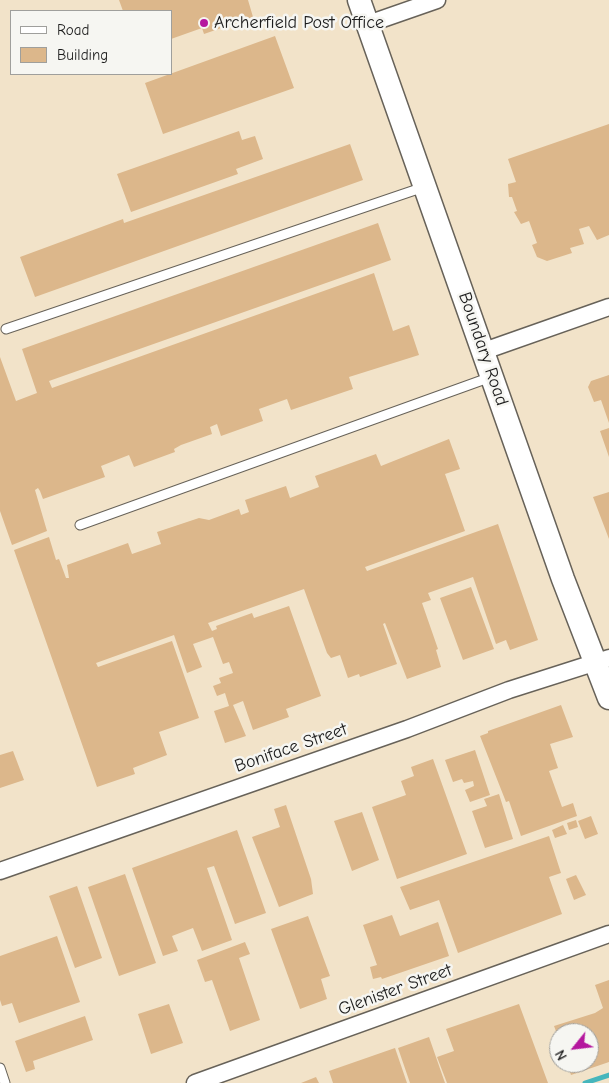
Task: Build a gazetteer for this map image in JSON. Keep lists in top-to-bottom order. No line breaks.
{"streets":{"main road":["Boundary Road"],"street":["Boniface Street","Glenister Street"]},"crossings":[["Boundary Road","Boniface Street"]],"places":["Archerfield Post Office"],"legend":["Road","Building"],"north":"bottom left"}
